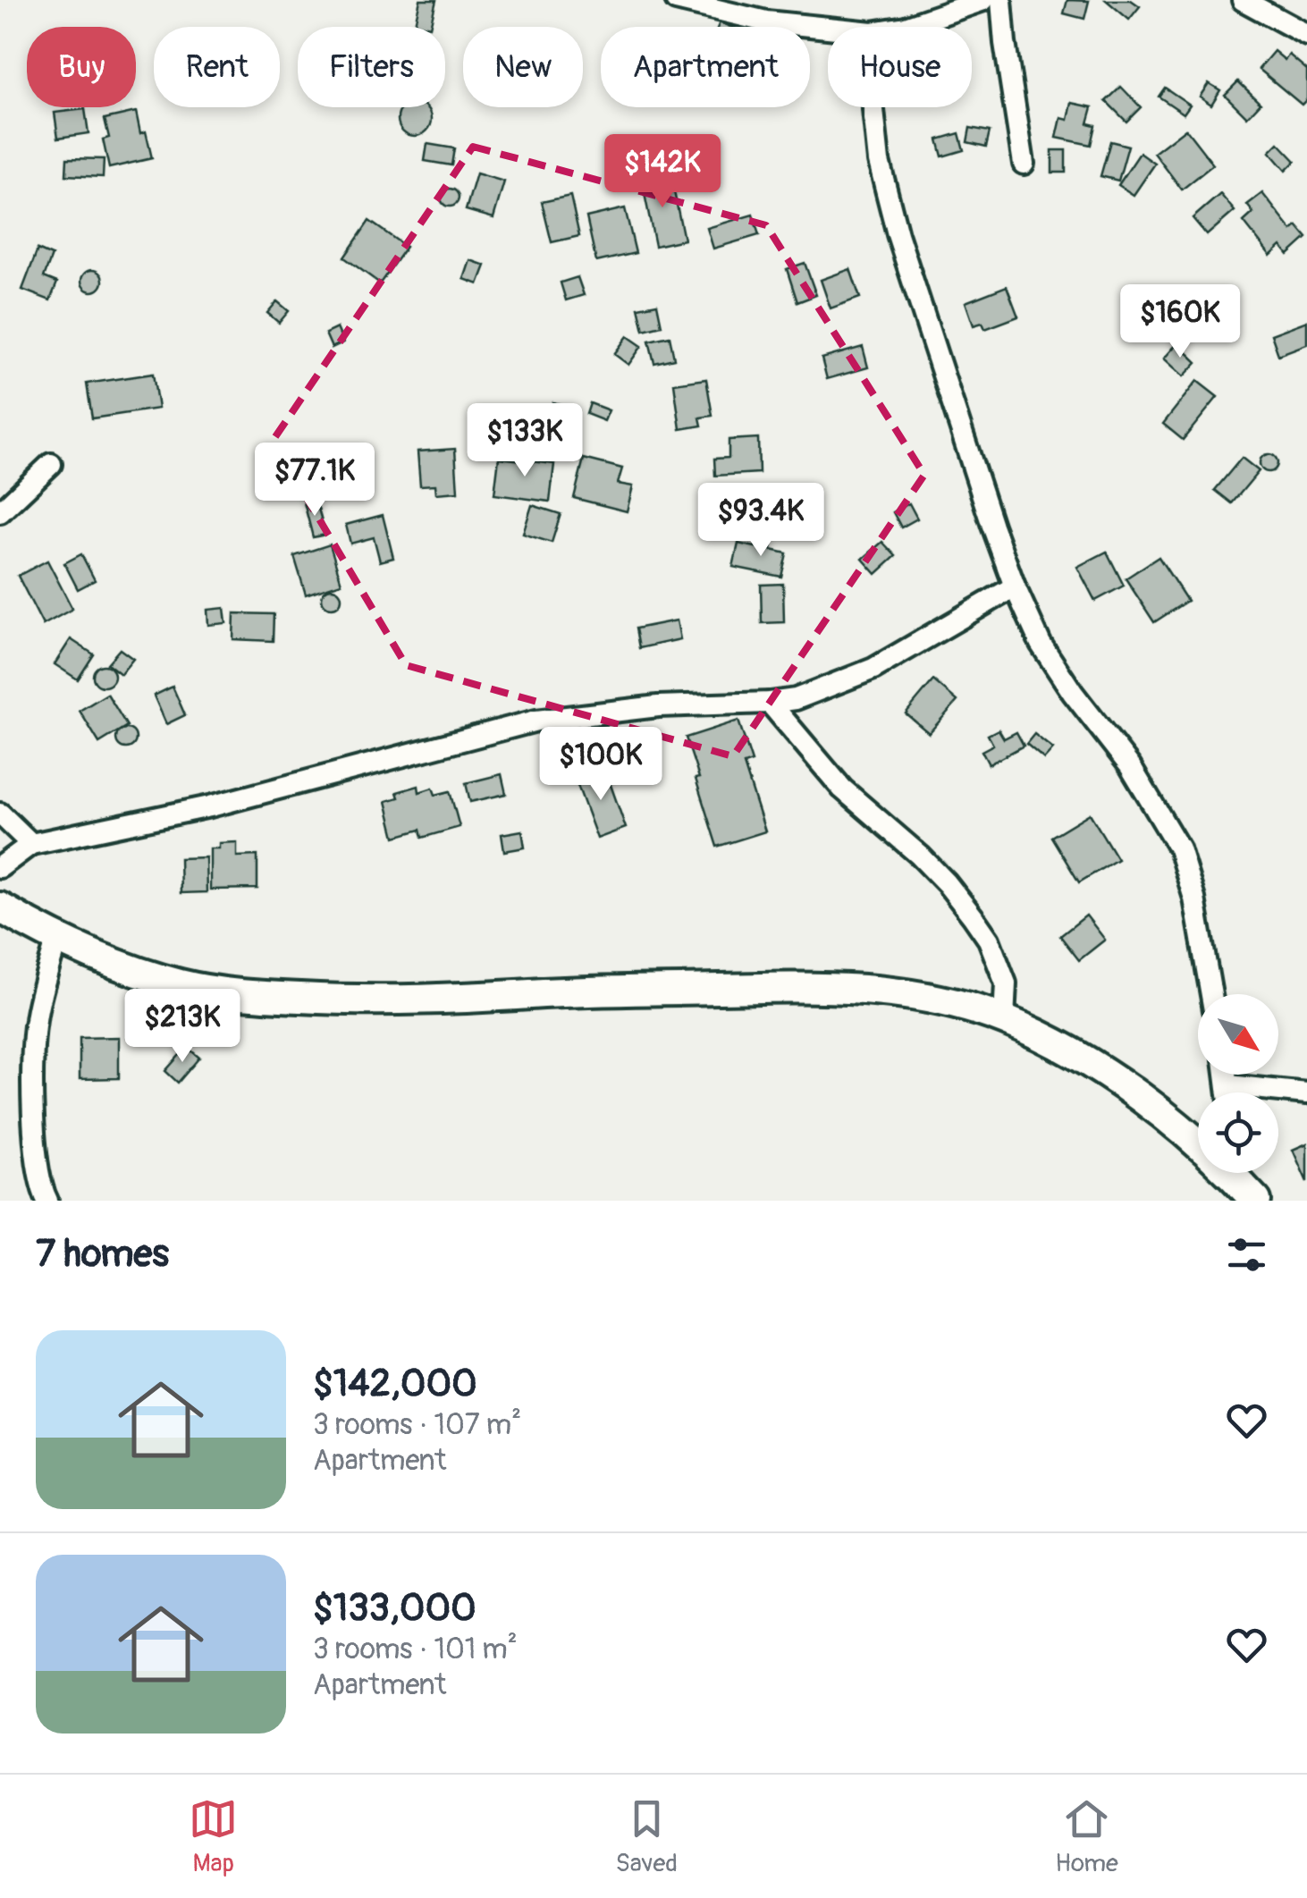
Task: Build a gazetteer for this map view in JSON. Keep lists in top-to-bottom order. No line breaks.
{"north":"bottom right","page":{"chip":["Buy","Rent","Filters","New","Apartment","House"],"price":["$142K","$160K","$133K","$77.1K","$93.4K","$100K","$213K"],"heading":"7 homes","list":[{"name":"$142,000","note":"3 rooms · 107 m² · Apartment"},{"name":"$133,000","note":"3 rooms · 101 m² · Apartment"}],"tabs":["Map","Saved","Home"]}}
